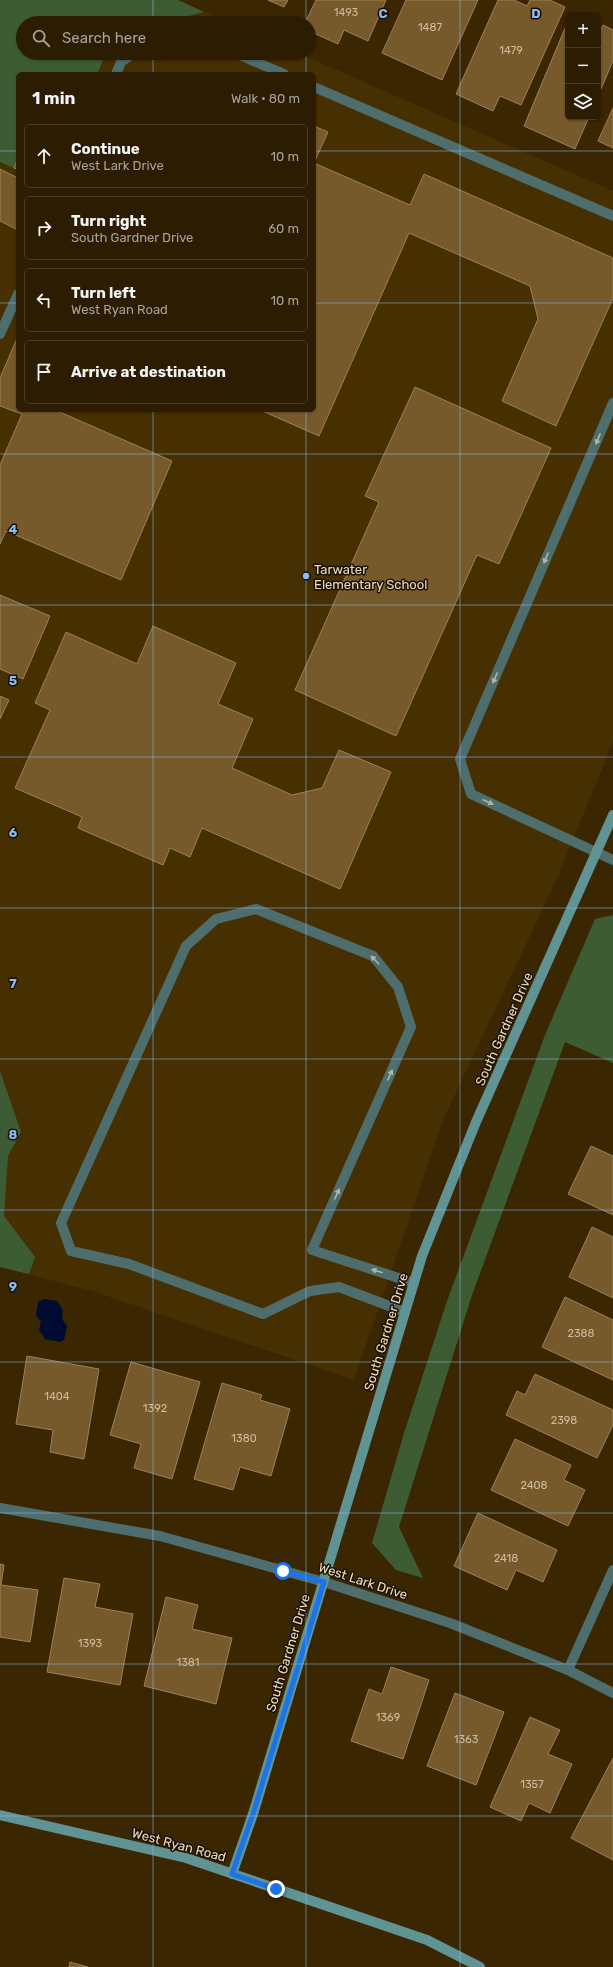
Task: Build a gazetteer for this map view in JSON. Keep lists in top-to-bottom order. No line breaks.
{"streets":{"street":["South Gardner Drive","West Lark Drive","West Ryan Road"]},"crossings":[["South Gardner Drive","West Lark Drive"],["South Gardner Drive","West Ryan Road"]],"places":["Tarwater Elementary School"],"house_numbers":["1493","1487","1479","2388","1404","1392","2398","1380","2408","2418","1393","1381","1369","1363","1357"],"page":{"map_buttons":["+","−"],"search":"Search here","heading":["1 min","Walk · 80 m"],"list":[["Continue","West Lark Drive","10 m"],["Turn right","South Gardner Drive","60 m"],["Turn left","West Ryan Road","10 m"],"Arrive at destination"]},"grid":{"columns":["C","D"],"rows":["4","5","6","7","8","9"]}}
